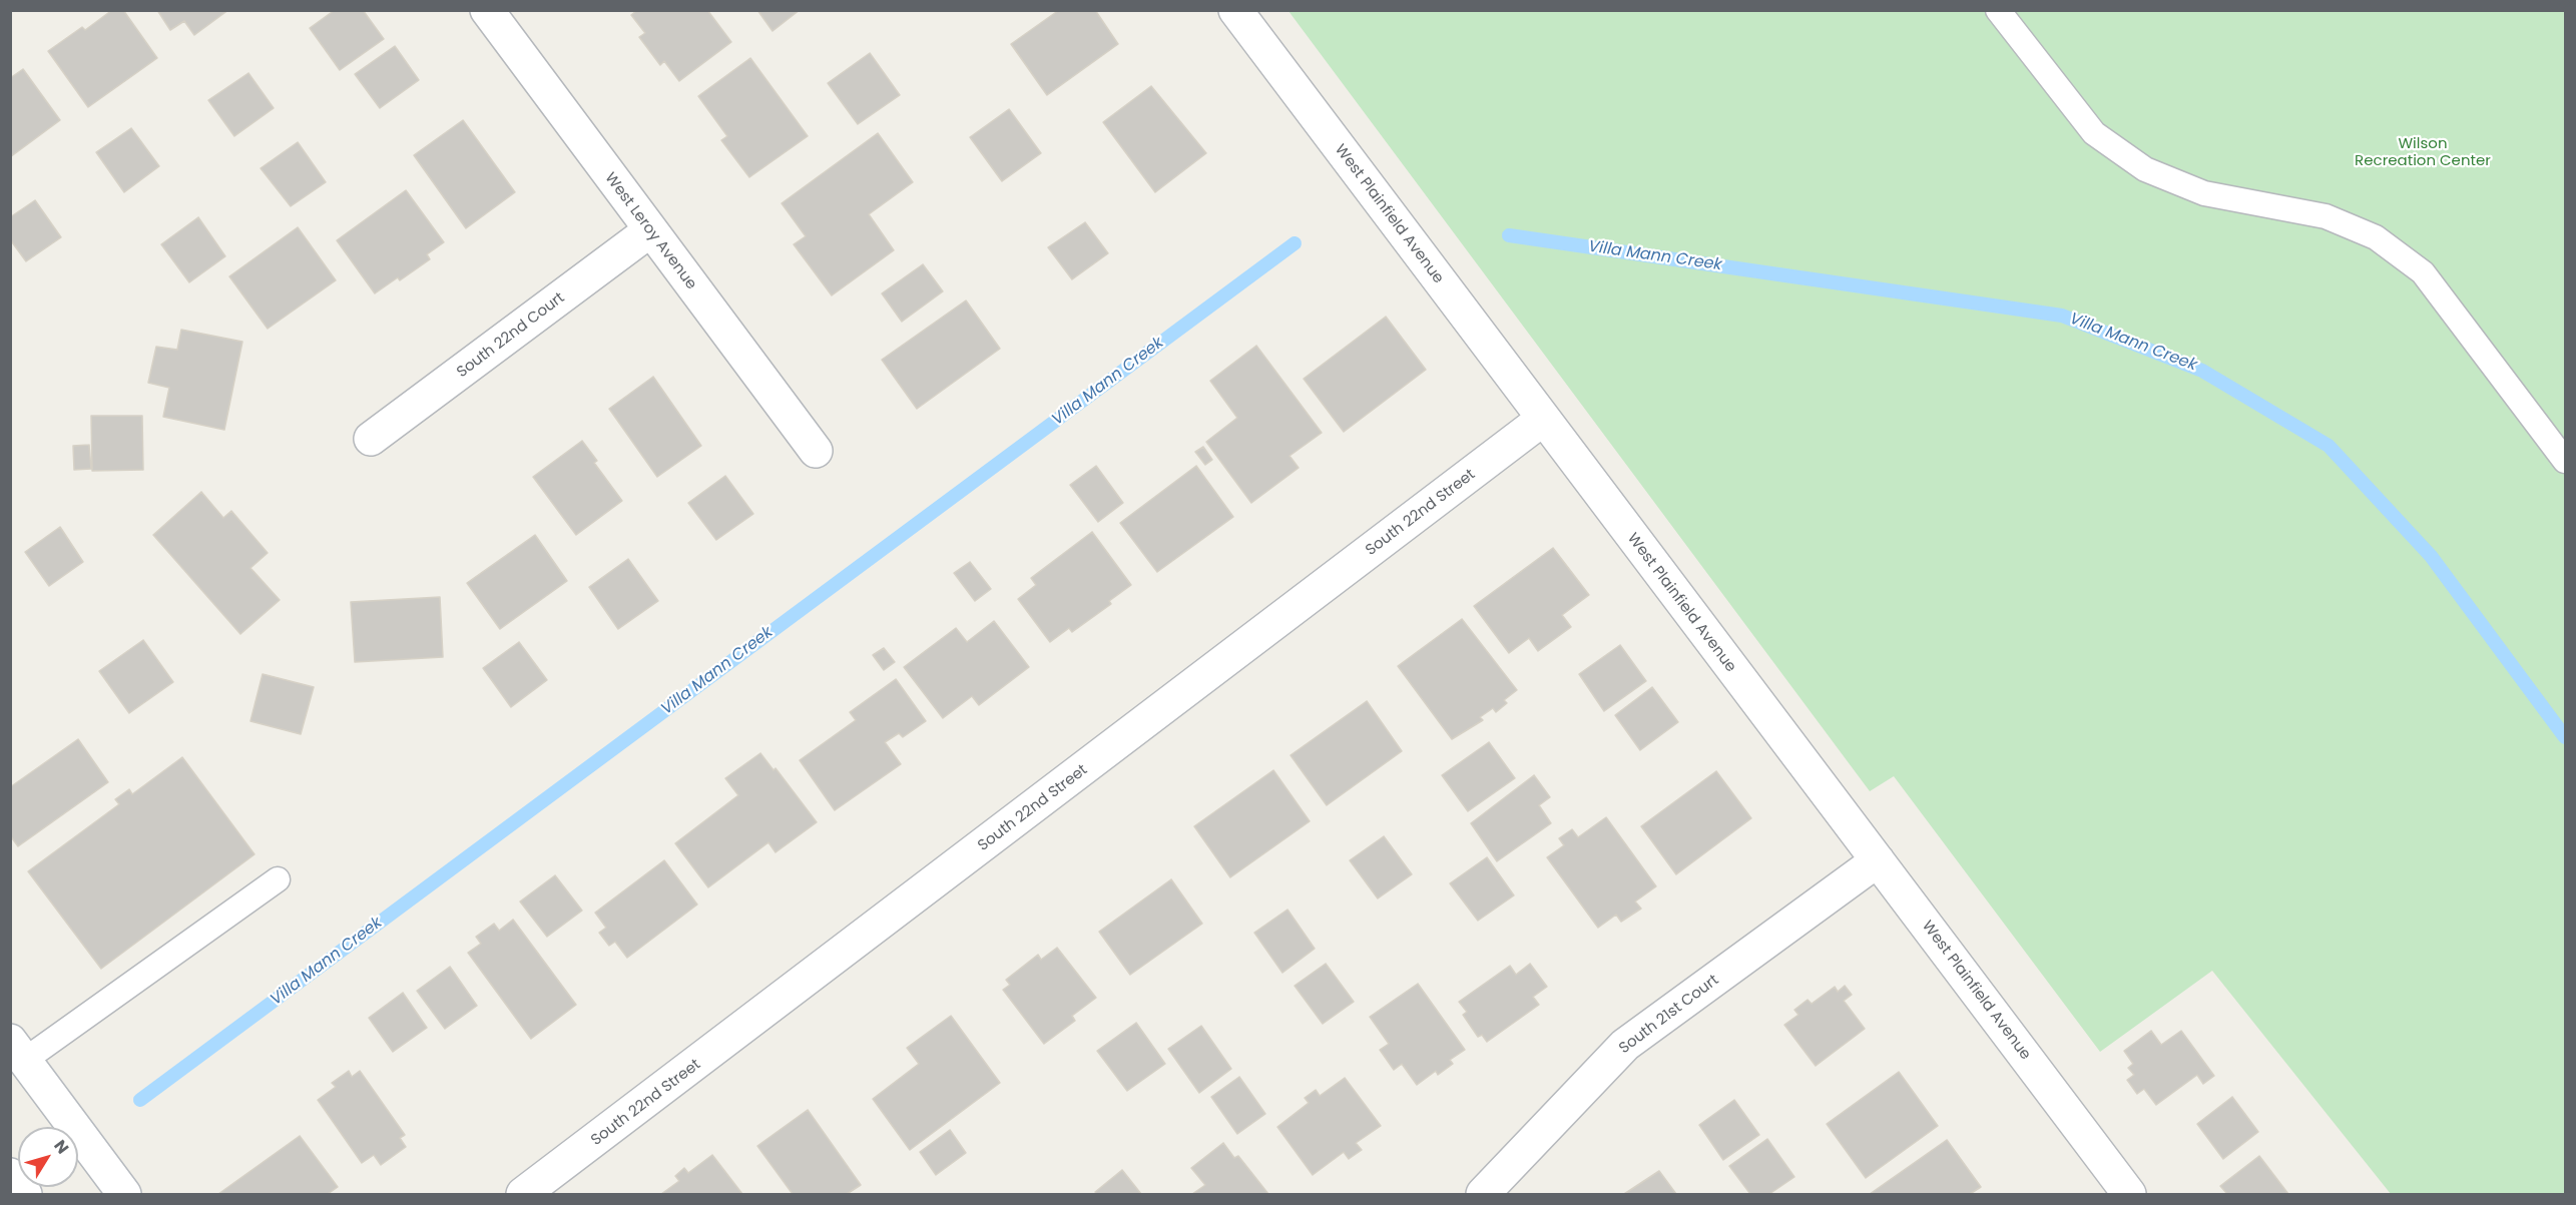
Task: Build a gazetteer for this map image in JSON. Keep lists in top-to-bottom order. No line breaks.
{"streets":{"street":["West Plainfield Avenue","West Leroy Avenue","South 22nd Court","South 22nd Street","South 21st Court"]},"crossings":[["West Plainfield Avenue","South 22nd Street"],["West Plainfield Avenue","South 21st Court"],["West Leroy Avenue","South 22nd Court"]],"water":["Villa Mann Creek"],"parks":["Wilson Recreation Center"],"north":"top right"}
